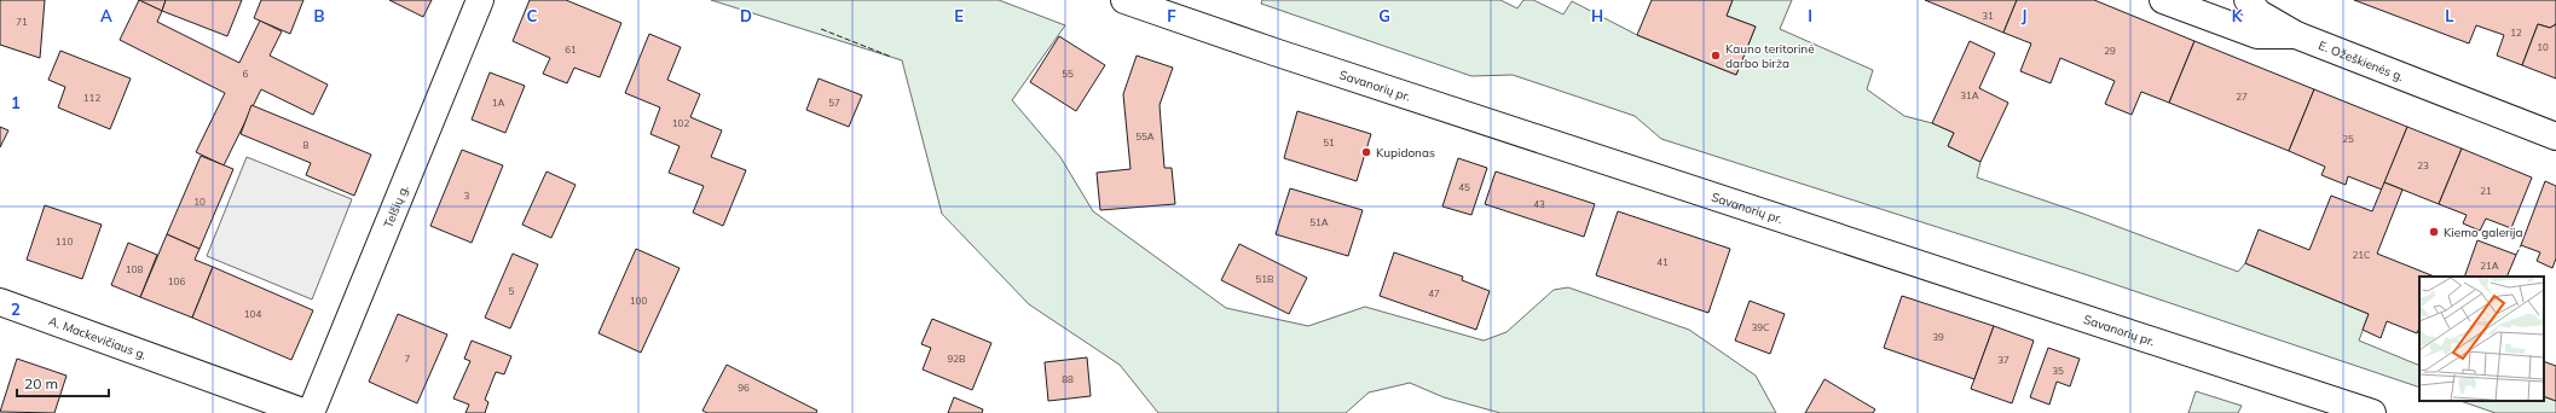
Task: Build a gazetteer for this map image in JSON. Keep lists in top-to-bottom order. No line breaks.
{"streets":{"main road":["E. Ožeškienės g.","Savanorių pr.","Telšių g.","A. Mackevičiaus g."]},"places":["Kauno teritorinė darbo birža","Kupidonas","Kiemo galerija"],"house_numbers":["31","71","12","10","61","29","6","55","31A","27","112","1A","57","102","55A","25","51","8","23","45","21","3","10","43","51A","110","21C","41","21A","108","51B","106","5","47","100","104","39C","39","7","92B","37","35","88","96"],"scale_bar":"20 m","grid":{"columns":["A","B","C","D","E","F","G","H","I","J","K","L"],"rows":["1","2"]}}
